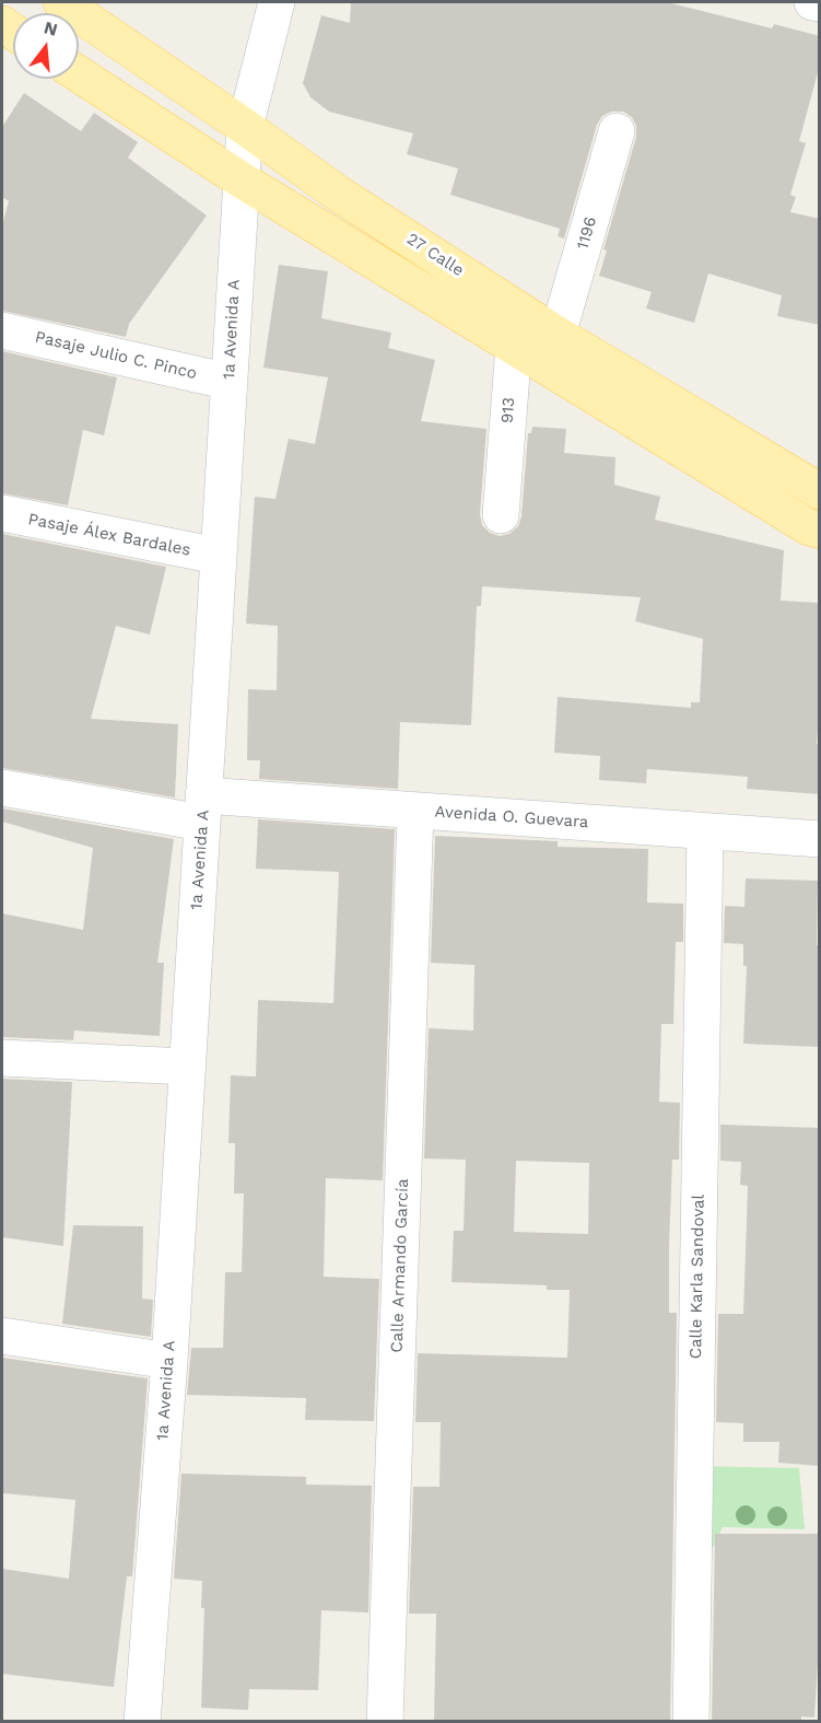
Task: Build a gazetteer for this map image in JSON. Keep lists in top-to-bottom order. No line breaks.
{"streets":{"main road":["27 Calle"],"street":["1196","1a Avenida A","Pasaje Julio C. Pinco","913","Pasaje Álex Bardales","Avenida O. Guevara","Calle Armando García","Calle Karla Sandoval"]},"crossings":[["1196","27 Calle"],["27 Calle","1a Avenida A"],["27 Calle","913"],["1a Avenida A","Pasaje Julio C. Pinco"],["1a Avenida A","Pasaje Álex Bardales"],["1a Avenida A","Avenida O. Guevara"],["Avenida O. Guevara","Calle Armando García"],["Avenida O. Guevara","Calle Karla Sandoval"]],"north":"top"}
